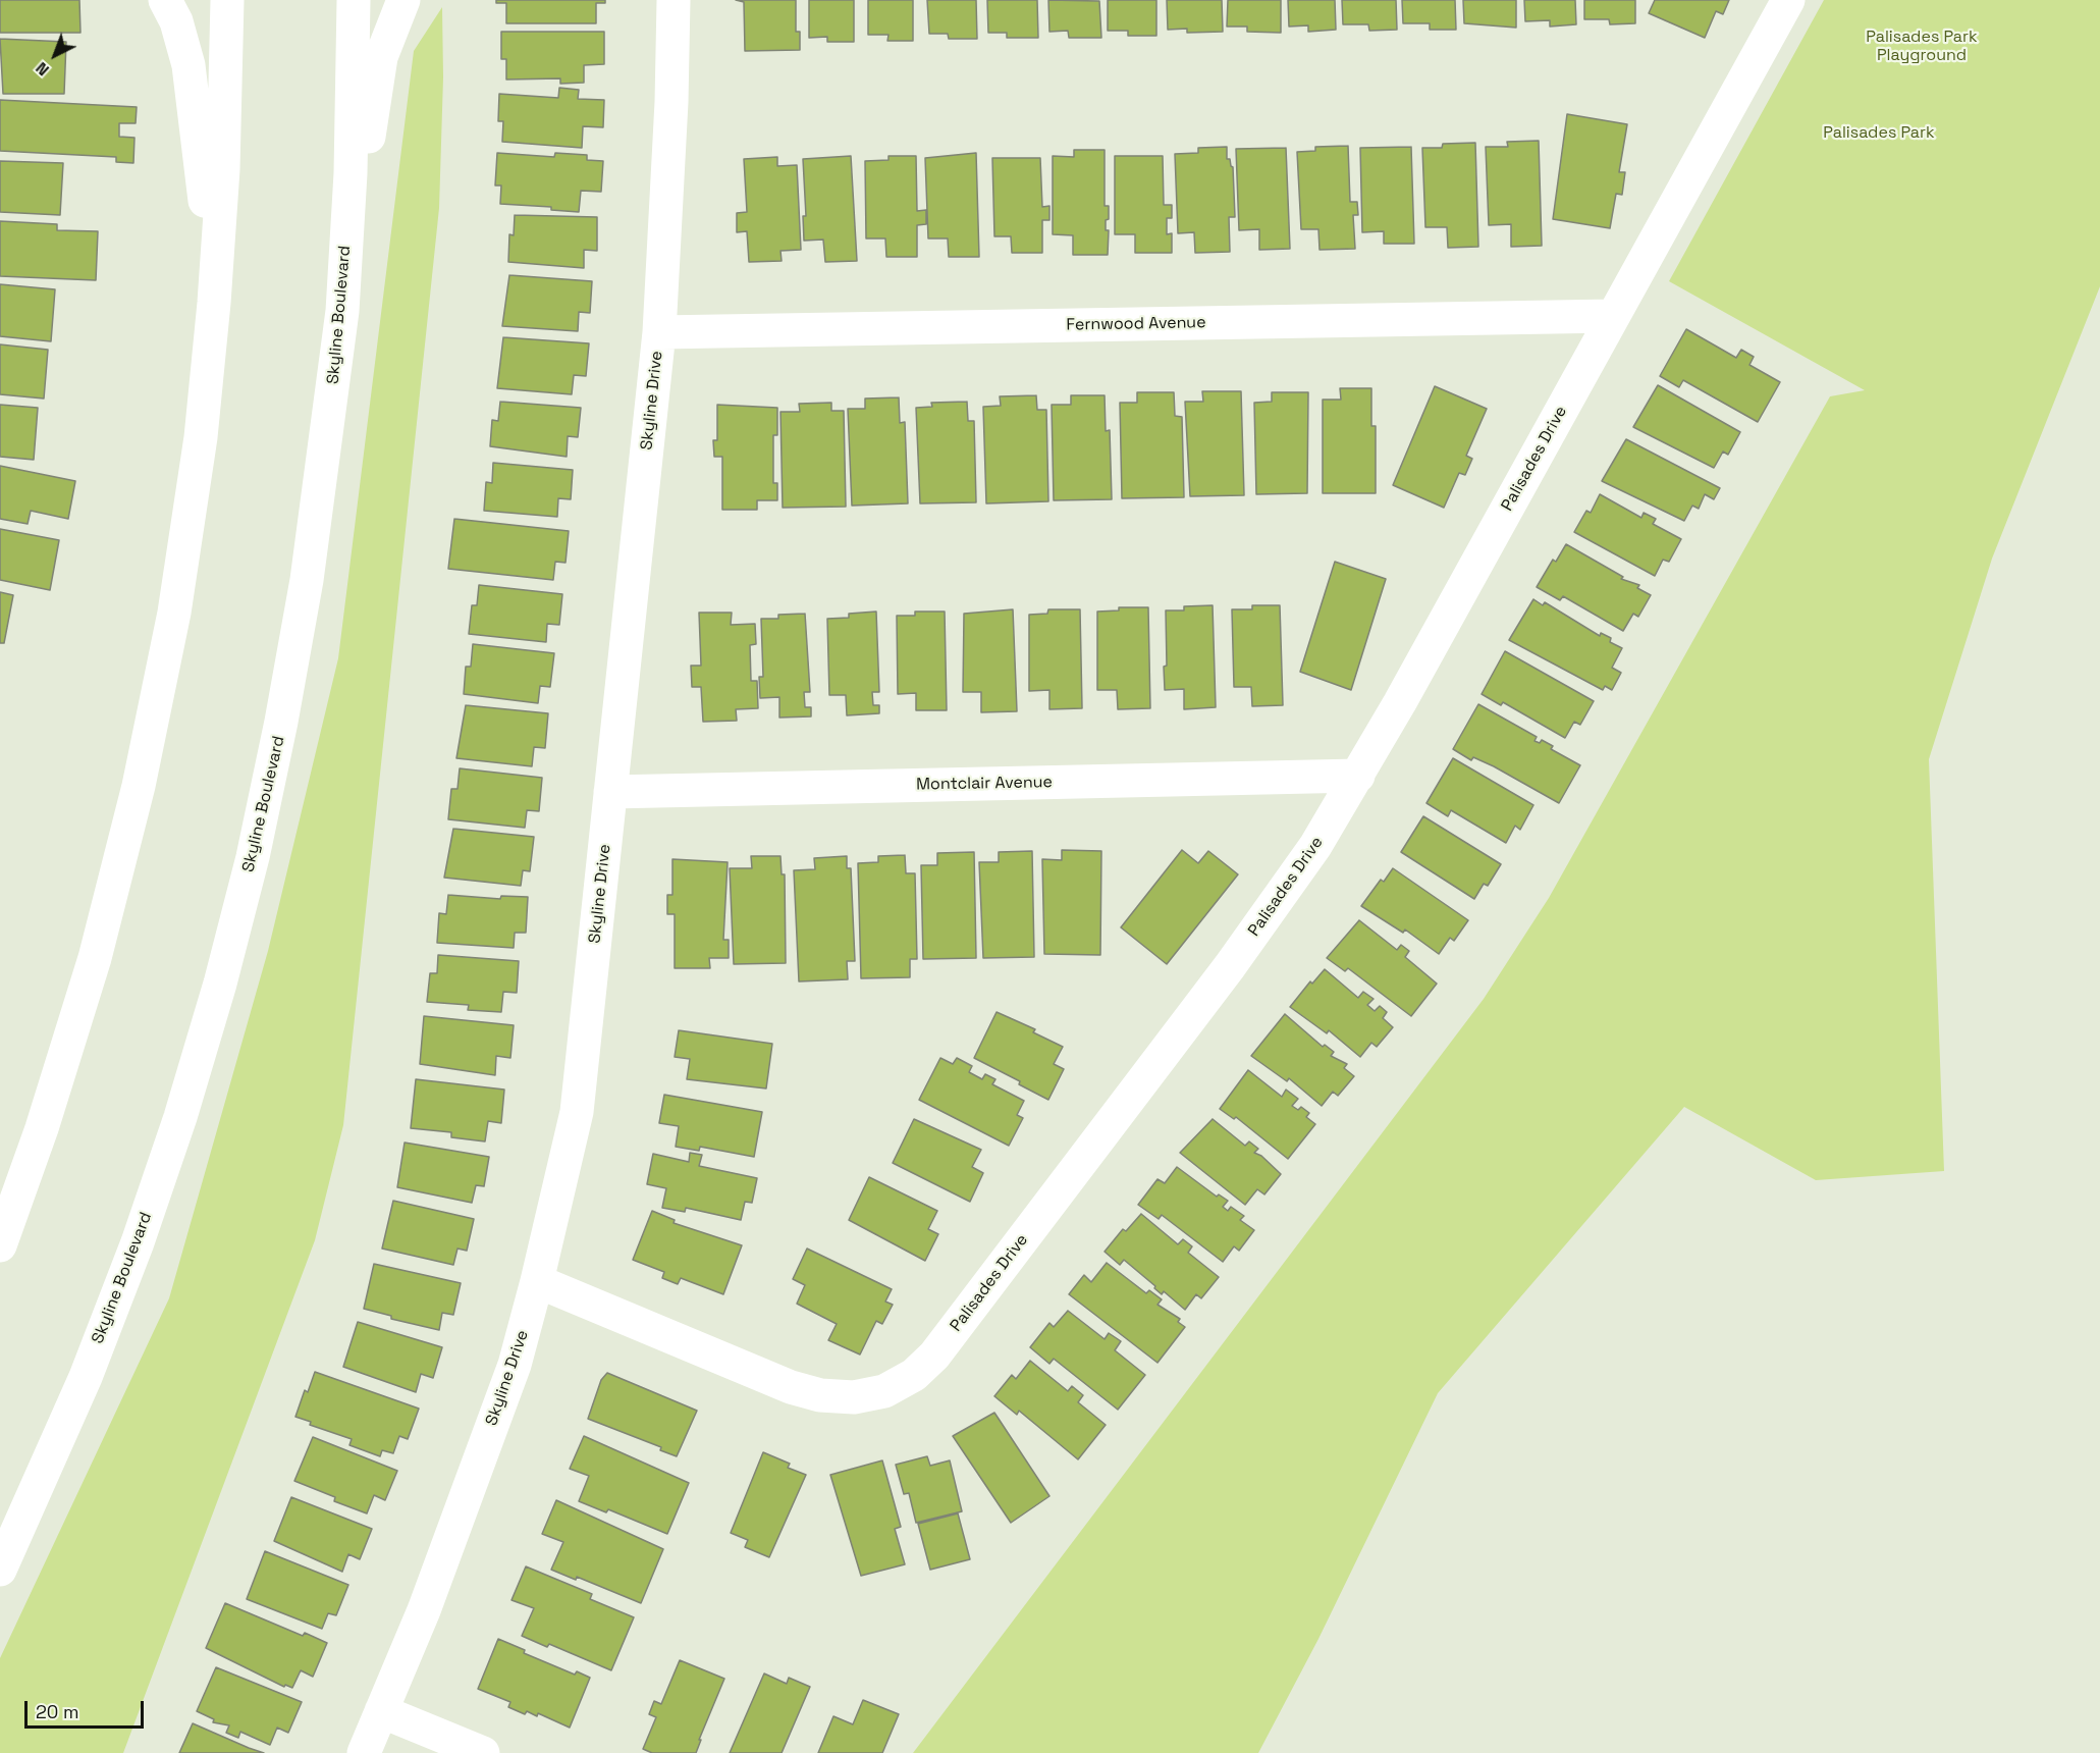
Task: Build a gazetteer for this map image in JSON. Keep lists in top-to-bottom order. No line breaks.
{"streets":{"street":["Skyline Boulevard","Fernwood Avenue","Skyline Drive","Palisades Drive","Montclair Avenue"]},"crossings":[["Fernwood Avenue","Skyline Drive"],["Fernwood Avenue","Palisades Drive"],["Skyline Drive","Palisades Drive"],["Skyline Drive","Montclair Avenue"],["Palisades Drive","Montclair Avenue"]],"parks":["Palisades Park Playground","Palisades Park"],"scale_bar":"20 m","north":"bottom left"}
